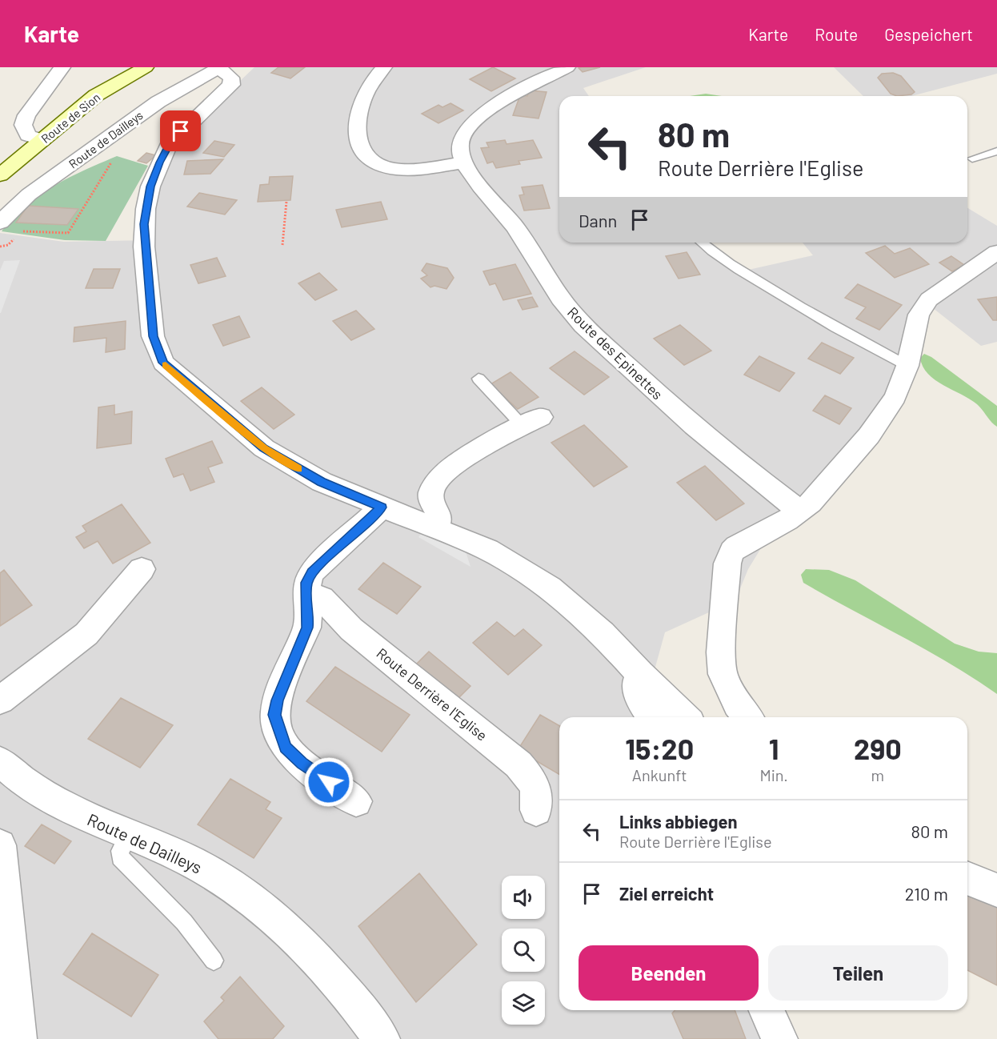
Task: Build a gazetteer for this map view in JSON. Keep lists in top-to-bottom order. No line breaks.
{"streets":{"main road":["Route de Sion"],"street":["Route de Dailleys","Route des Epinettes","Route Derrière l'Eglise"]},"page":{"header":"Karte","nav":["Karte","Route","Gespeichert"],"turn":["80 m","Route Derrière l'Eglise"],"then":"Dann","eta":["15:20","Ankunft","1","Min.","290","m"],"list":[{"name":"Links abbiegen","note":"Route Derrière l'Eglise","value":"80 m"},{"name":"Ziel erreicht","value":"210 m"}],"buttons":["Beenden","Teilen"]}}
